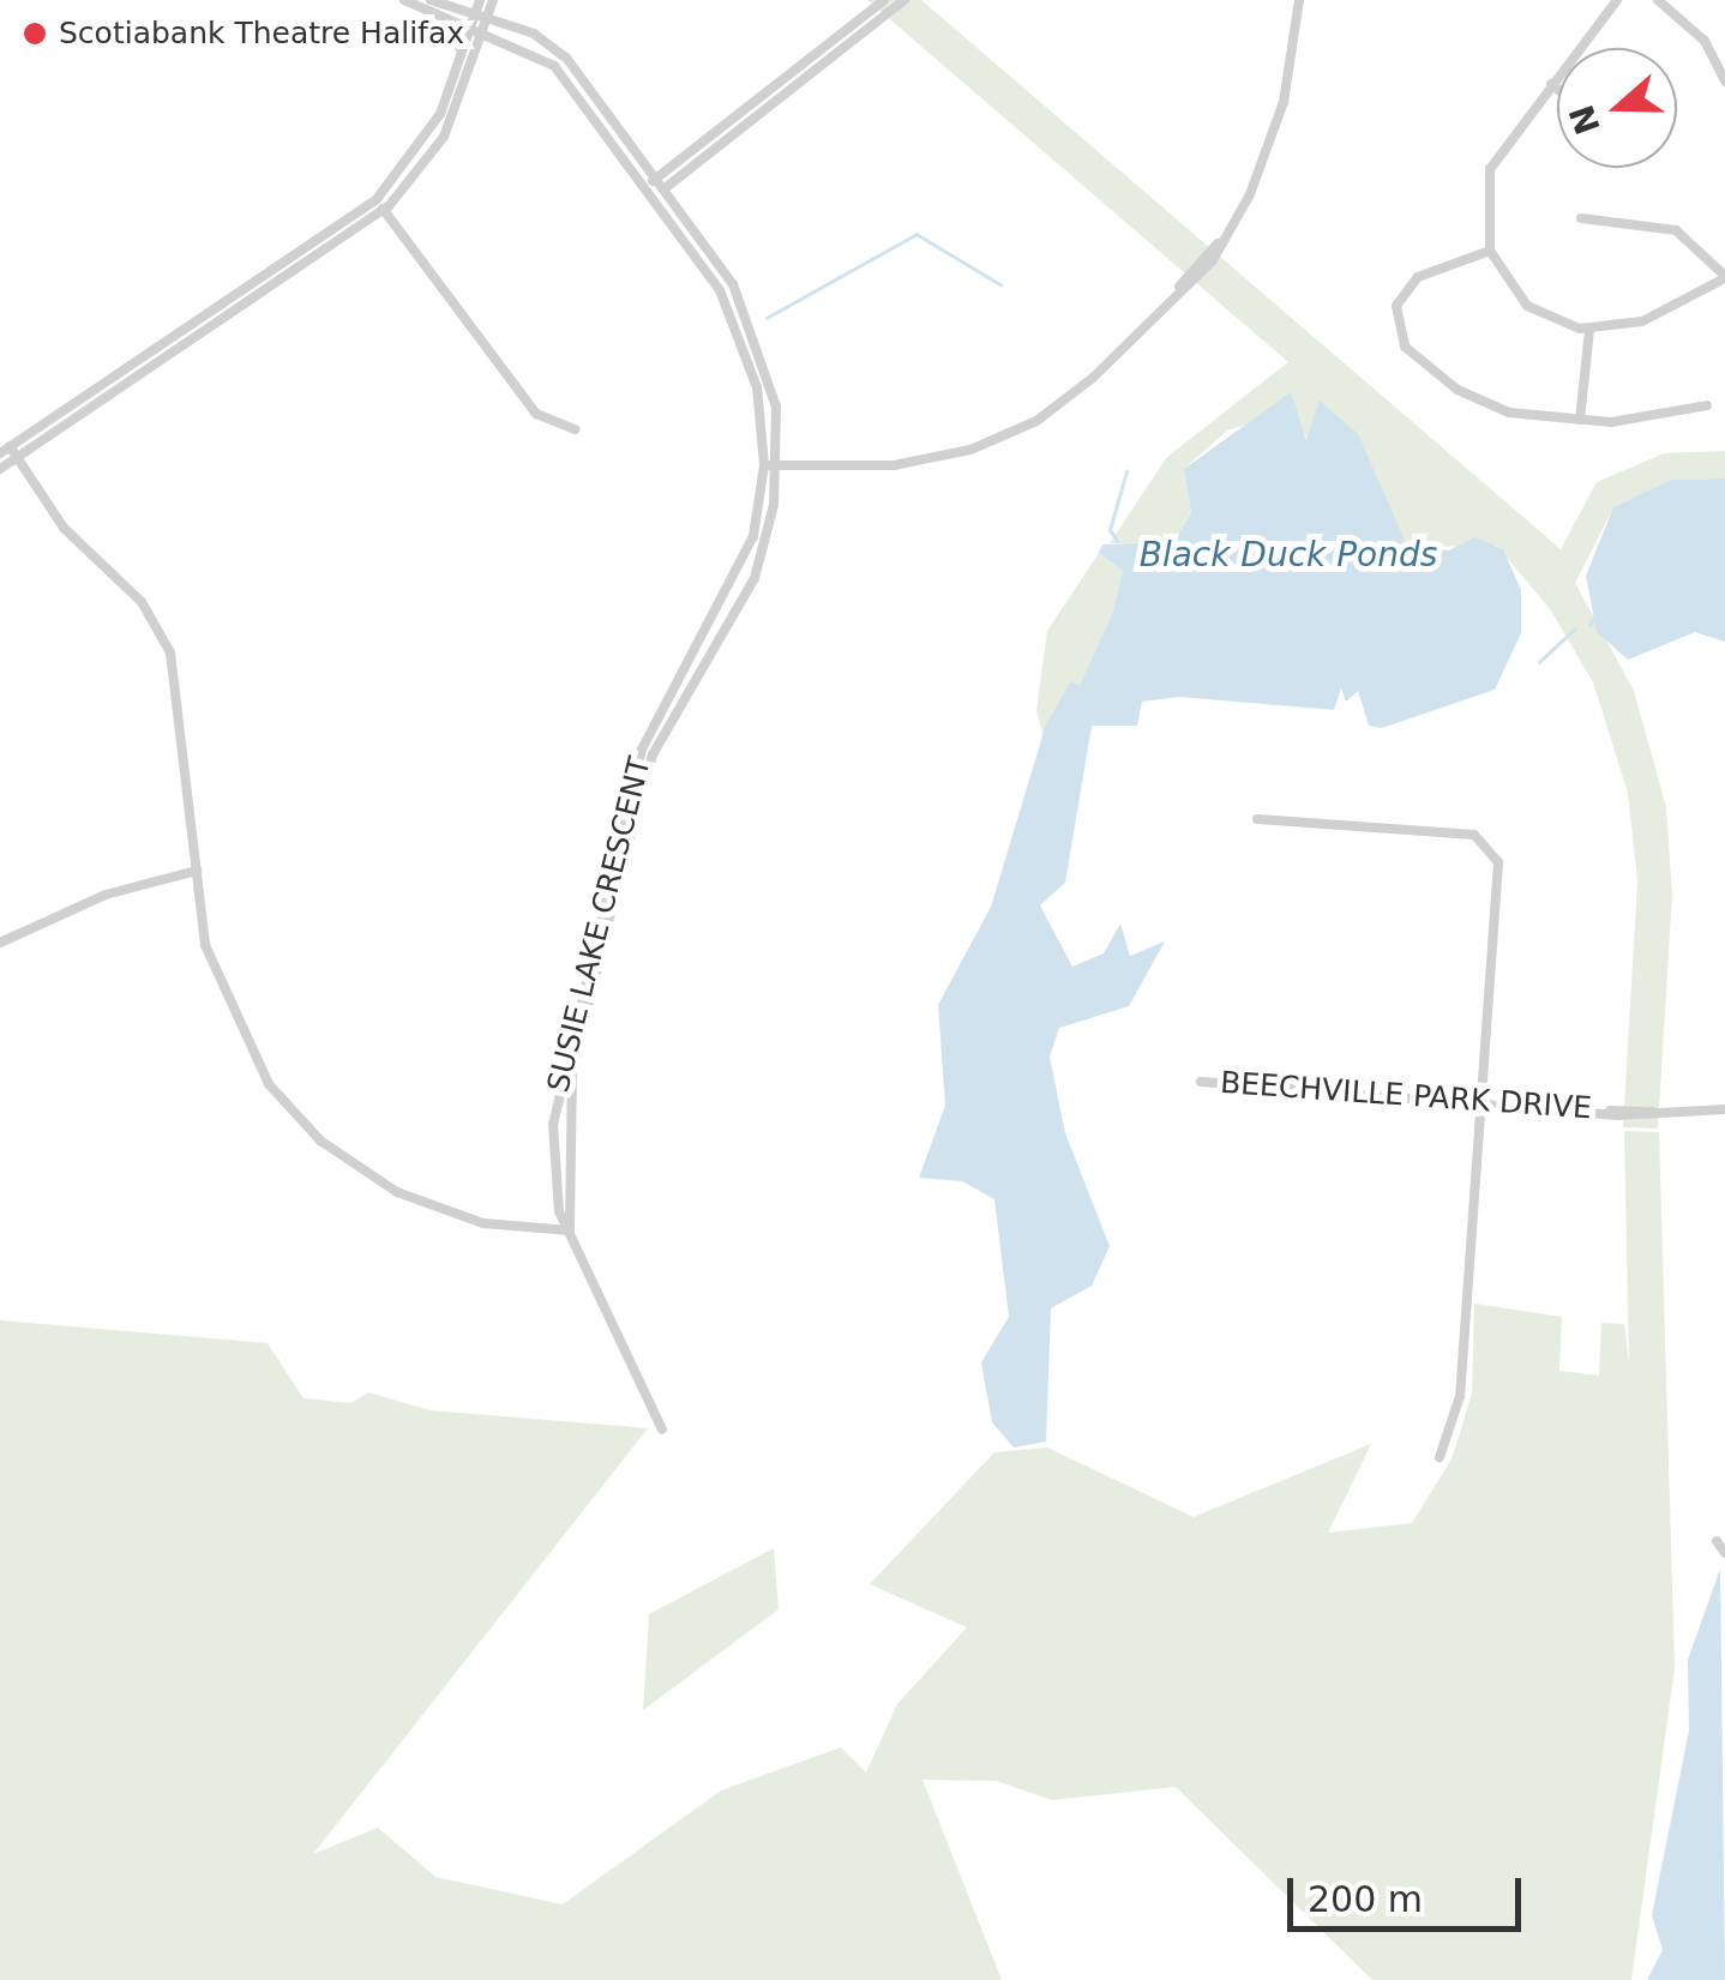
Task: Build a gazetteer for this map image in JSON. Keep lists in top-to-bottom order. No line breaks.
{"streets":{"street":["SUSIE LAKE CRESCENT","BEECHVILLE PARK DRIVE"]},"water":["Black Duck Ponds"],"places":["Scotiabank Theatre Halifax"],"scale_bar":"200 m","north":"left"}
